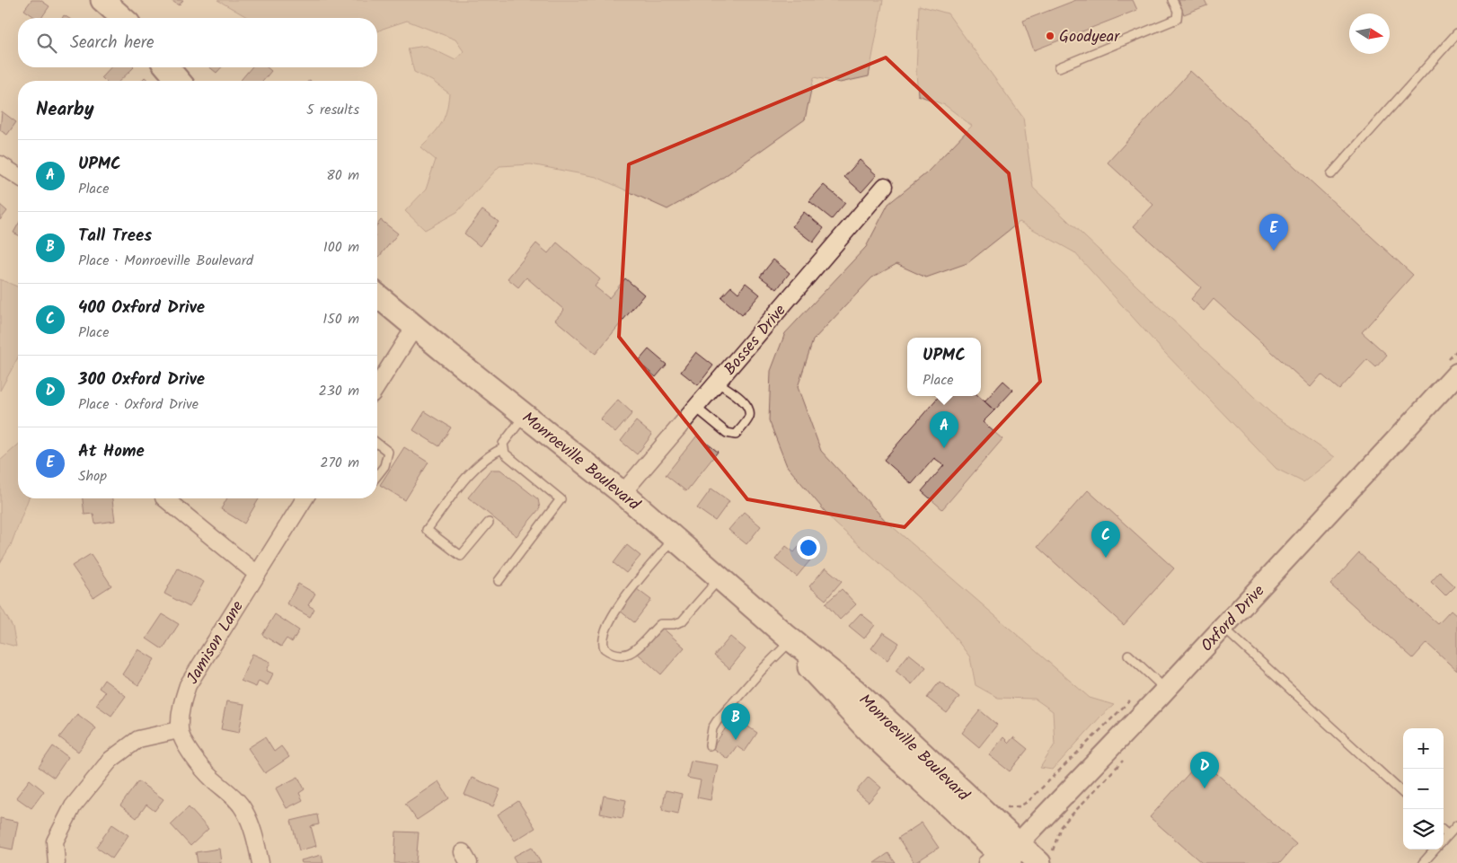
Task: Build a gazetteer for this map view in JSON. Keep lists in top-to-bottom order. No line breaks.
{"streets":{"main road":["Monroeville Boulevard"],"street":["Bosses Drive","Oxford Drive","Jamison Lane"]},"crossings":[["Bosses Drive","Monroeville Boulevard"],["Monroeville Boulevard","Oxford Drive"]],"places":["Goodyear"],"north":"right","page":{"search":"Search here","heading":["Nearby","5 results"],"list":[{"mark":"A","name":"UPMC","note":"Place","value":"80 m"},{"mark":"B","name":"Tall Trees","note":"Place · Monroeville Boulevard","value":"100 m"},{"mark":"C","name":"400 Oxford Drive","note":"Place","value":"150 m"},{"mark":"D","name":"300 Oxford Drive","note":"Place · Oxford Drive","value":"230 m"},{"mark":"E","name":"At Home","note":"Shop","value":"270 m"}],"pins":["E","A","C","B","D"],"popup":["UPMC","Place"],"map_buttons":["+","−"]}}
